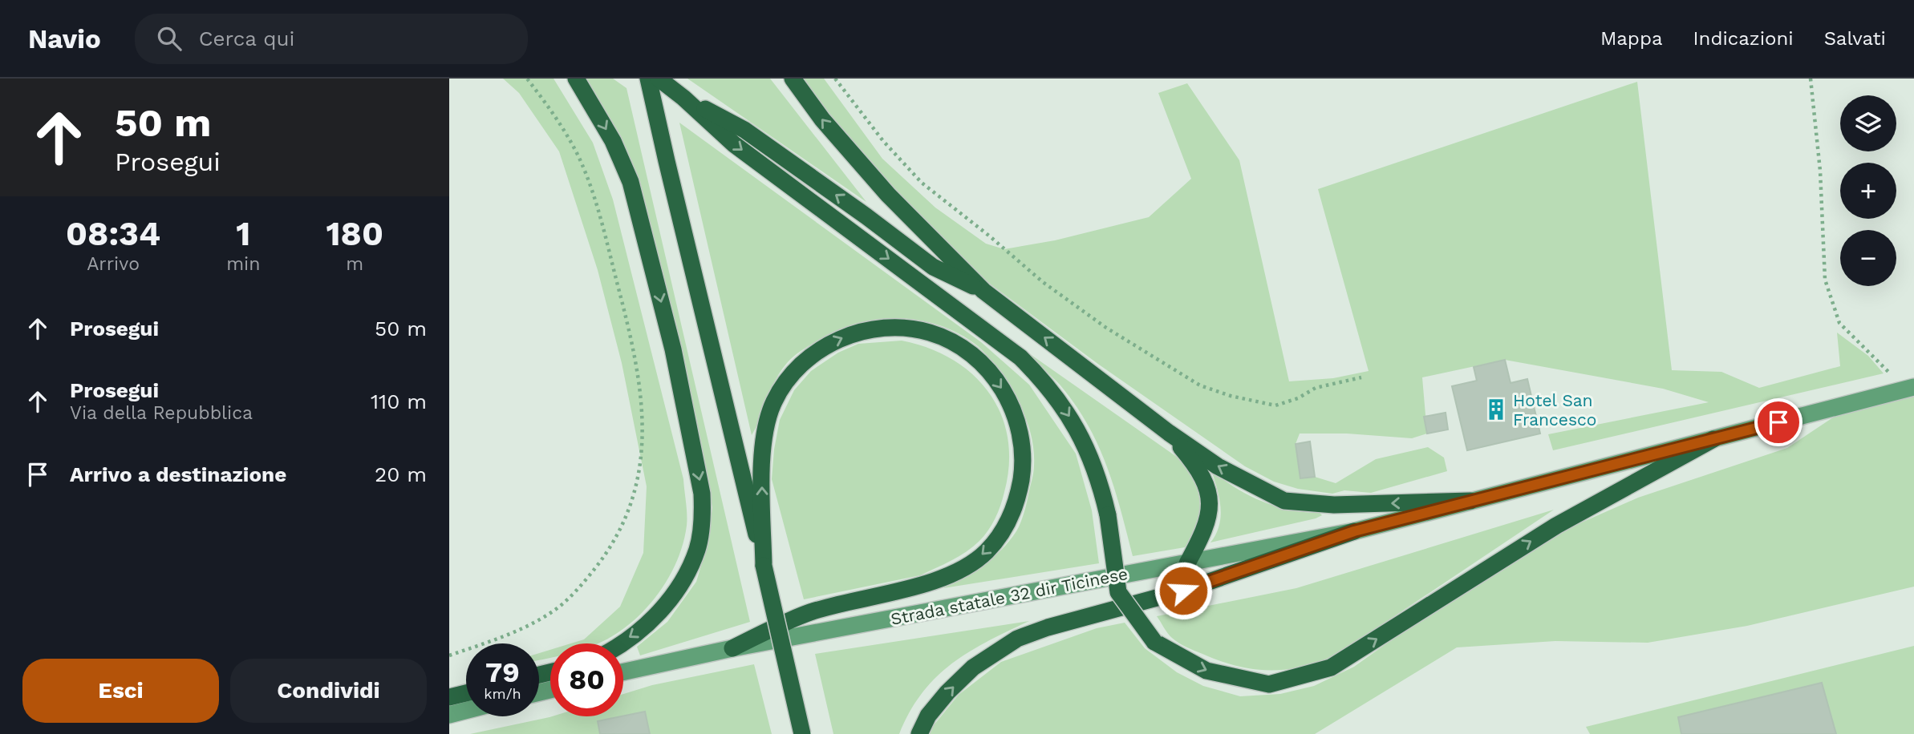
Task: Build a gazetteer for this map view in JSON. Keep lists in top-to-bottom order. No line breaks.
{"streets":{"main road":["Strada statale 32 dir Ticinese"]},"places":{"building":["Hotel San Francesco"]},"page":{"header":"Navio","search":"Cerca qui","nav":["Mappa","Indicazioni","Salvati"],"turn":["50 m","Prosegui"],"map_buttons":["+","−"],"eta":["08:34","Arrivo","1","min","180","m"],"list":[{"name":"Prosegui","value":"50 m"},{"name":"Prosegui","note":"Via della Repubblica","value":"110 m"},{"name":"Arrivo a destinazione","value":"20 m"}],"speed":"79 km/h","limit":"80","buttons":["Esci","Condividi"]}}
